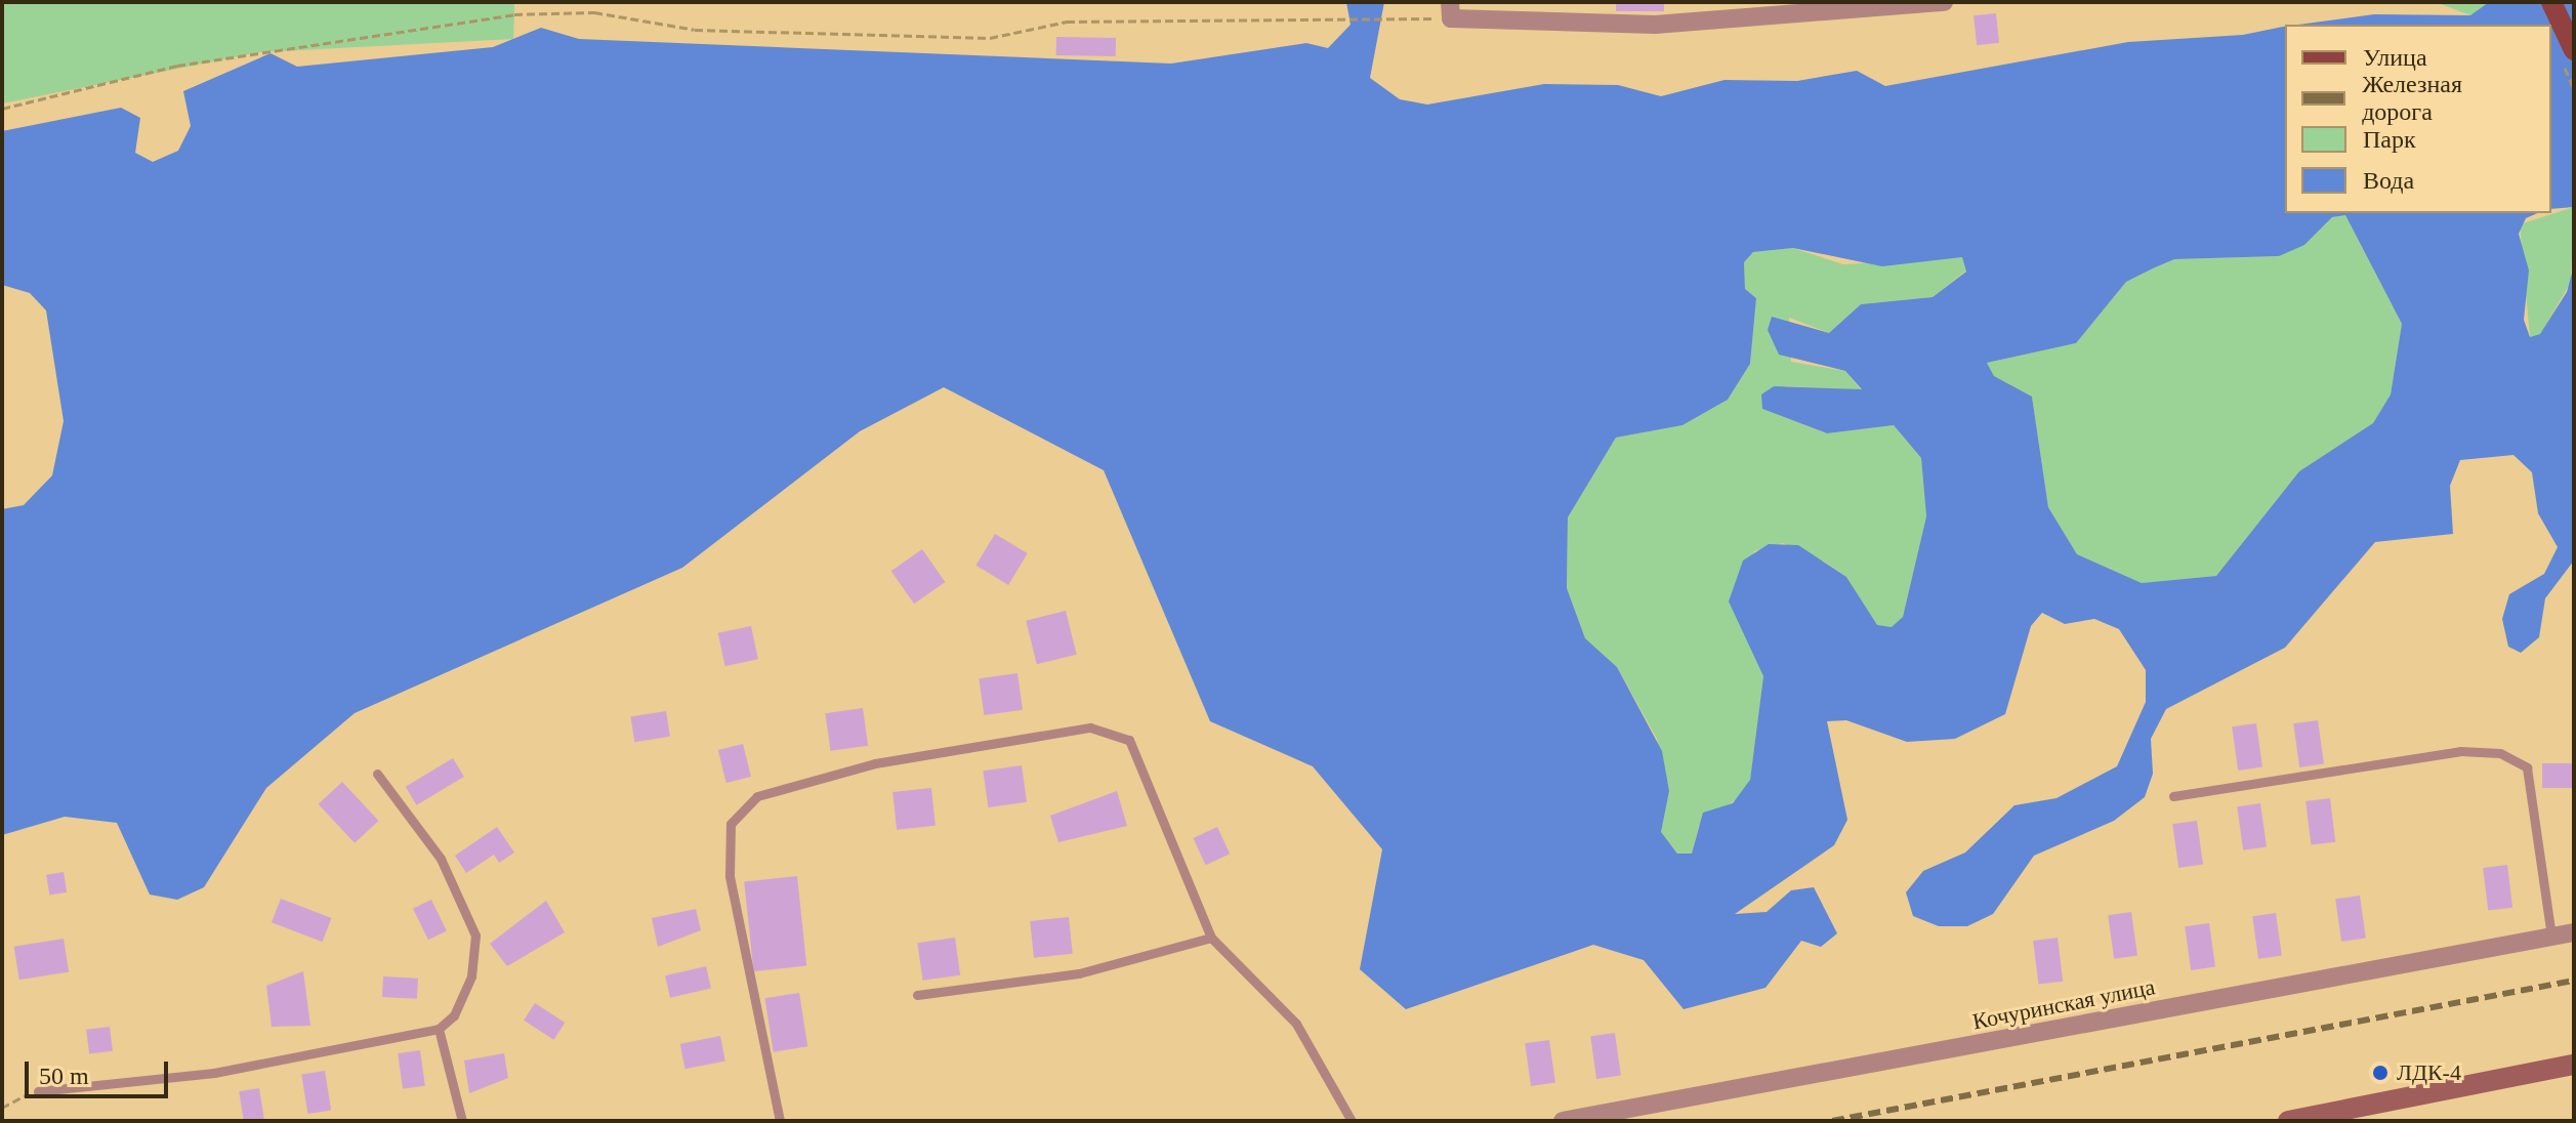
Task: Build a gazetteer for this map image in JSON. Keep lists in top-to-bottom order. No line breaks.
{"streets":{"street":["Кочуринская улица"]},"places":["ЛДК-4"],"legend":["Улица","Железная дорога","Парк","Вода"],"scale_bar":"50 m"}
